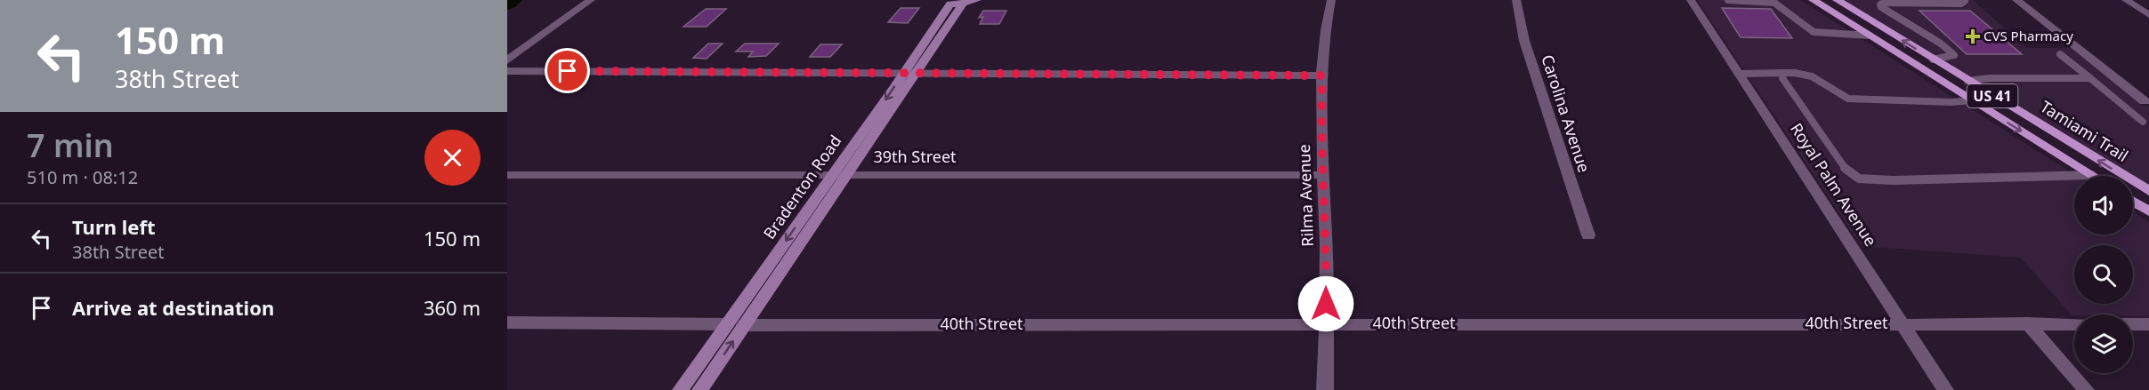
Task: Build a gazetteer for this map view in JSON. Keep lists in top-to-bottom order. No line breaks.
{"streets":{"main road":["US 41","Tamiami Trail"],"street":["Carolina Avenue","39th Street","Royal Palm Avenue","Bradenton Road","Rilma Avenue","40th Street"]},"crossings":[["39th Street","Bradenton Road"],["39th Street","Rilma Avenue"],["Royal Palm Avenue","40th Street"],["Bradenton Road","40th Street"],["Rilma Avenue","40th Street"]],"places":{"health":["CVS Pharmacy"]},"page":{"turn":["150 m","38th Street"],"heading":["7 min","510 m · 08:12"],"list":[{"name":"Turn left","note":"38th Street","value":"150 m"},{"name":"Arrive at destination","value":"360 m"}]}}
